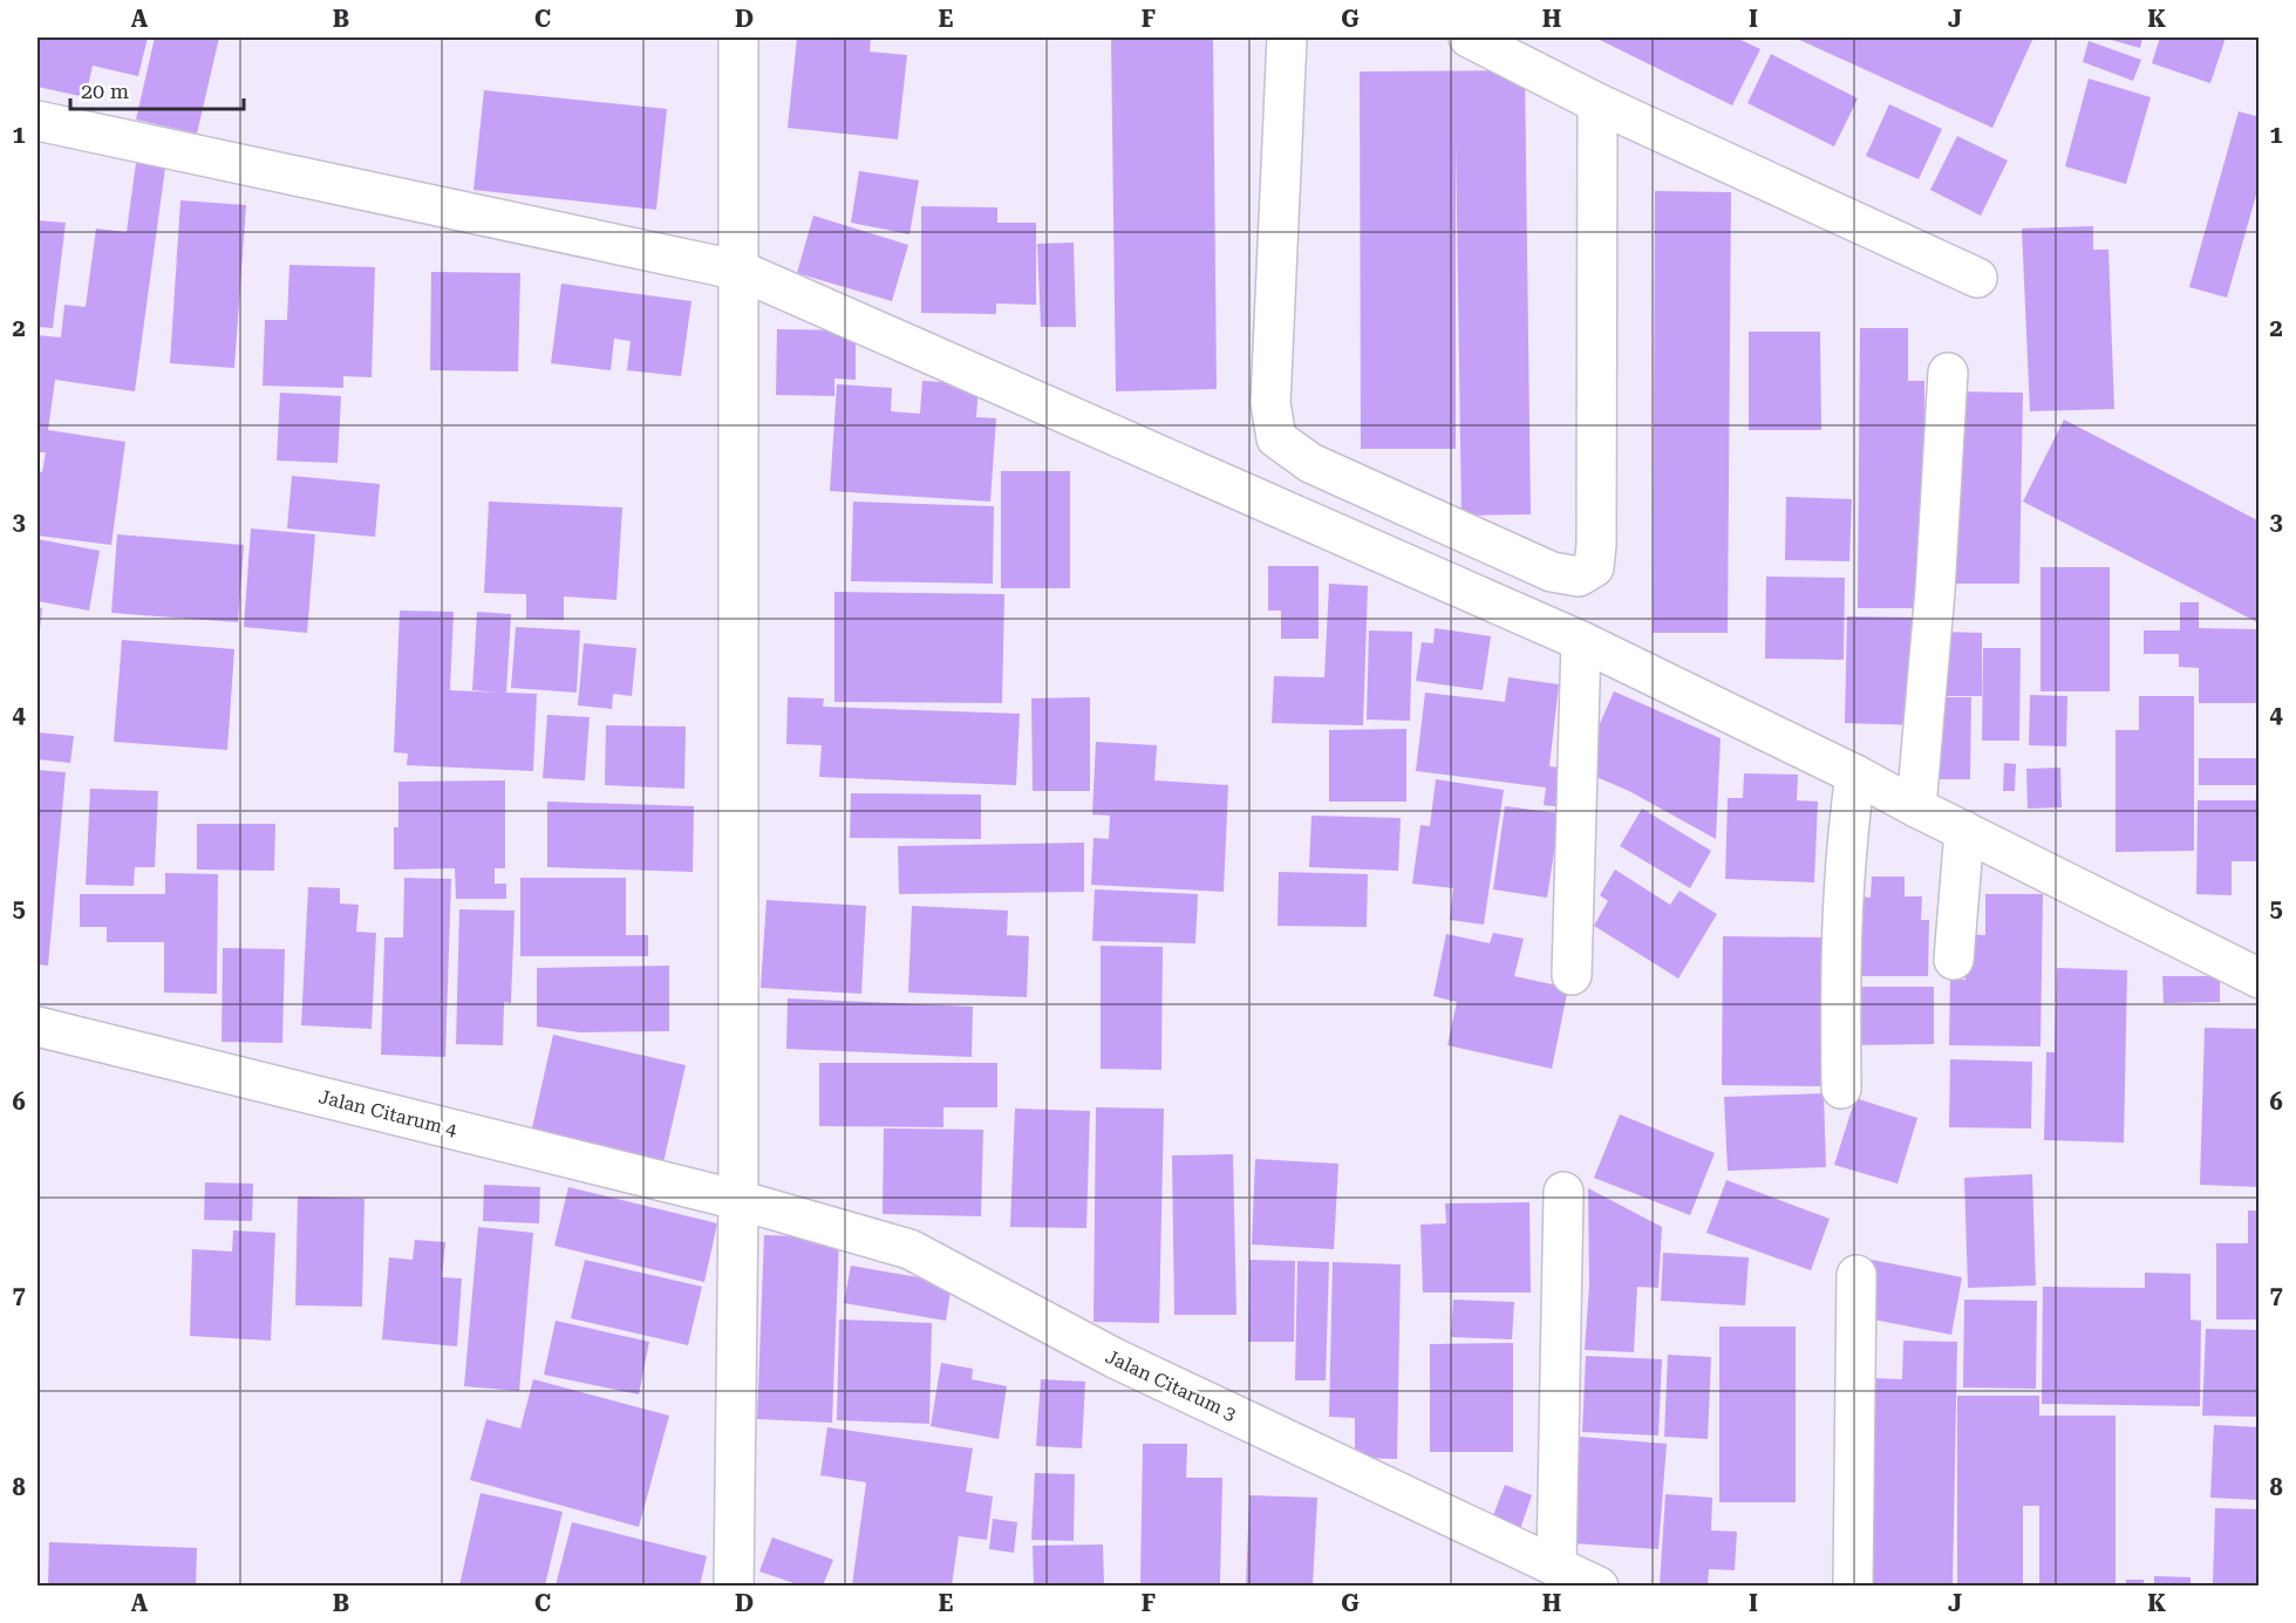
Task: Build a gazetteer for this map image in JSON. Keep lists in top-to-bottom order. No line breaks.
{"streets":{"street":["Jalan Citarum 4","Jalan Citarum 3"]},"crossings":[["Jalan Citarum 4","Jalan Citarum 3"]],"scale_bar":"20 m","grid":{"columns":["A","B","C","D","E","F","G","H","I","J","K"],"rows":["1","2","3","4","5","6","7","8"]}}
